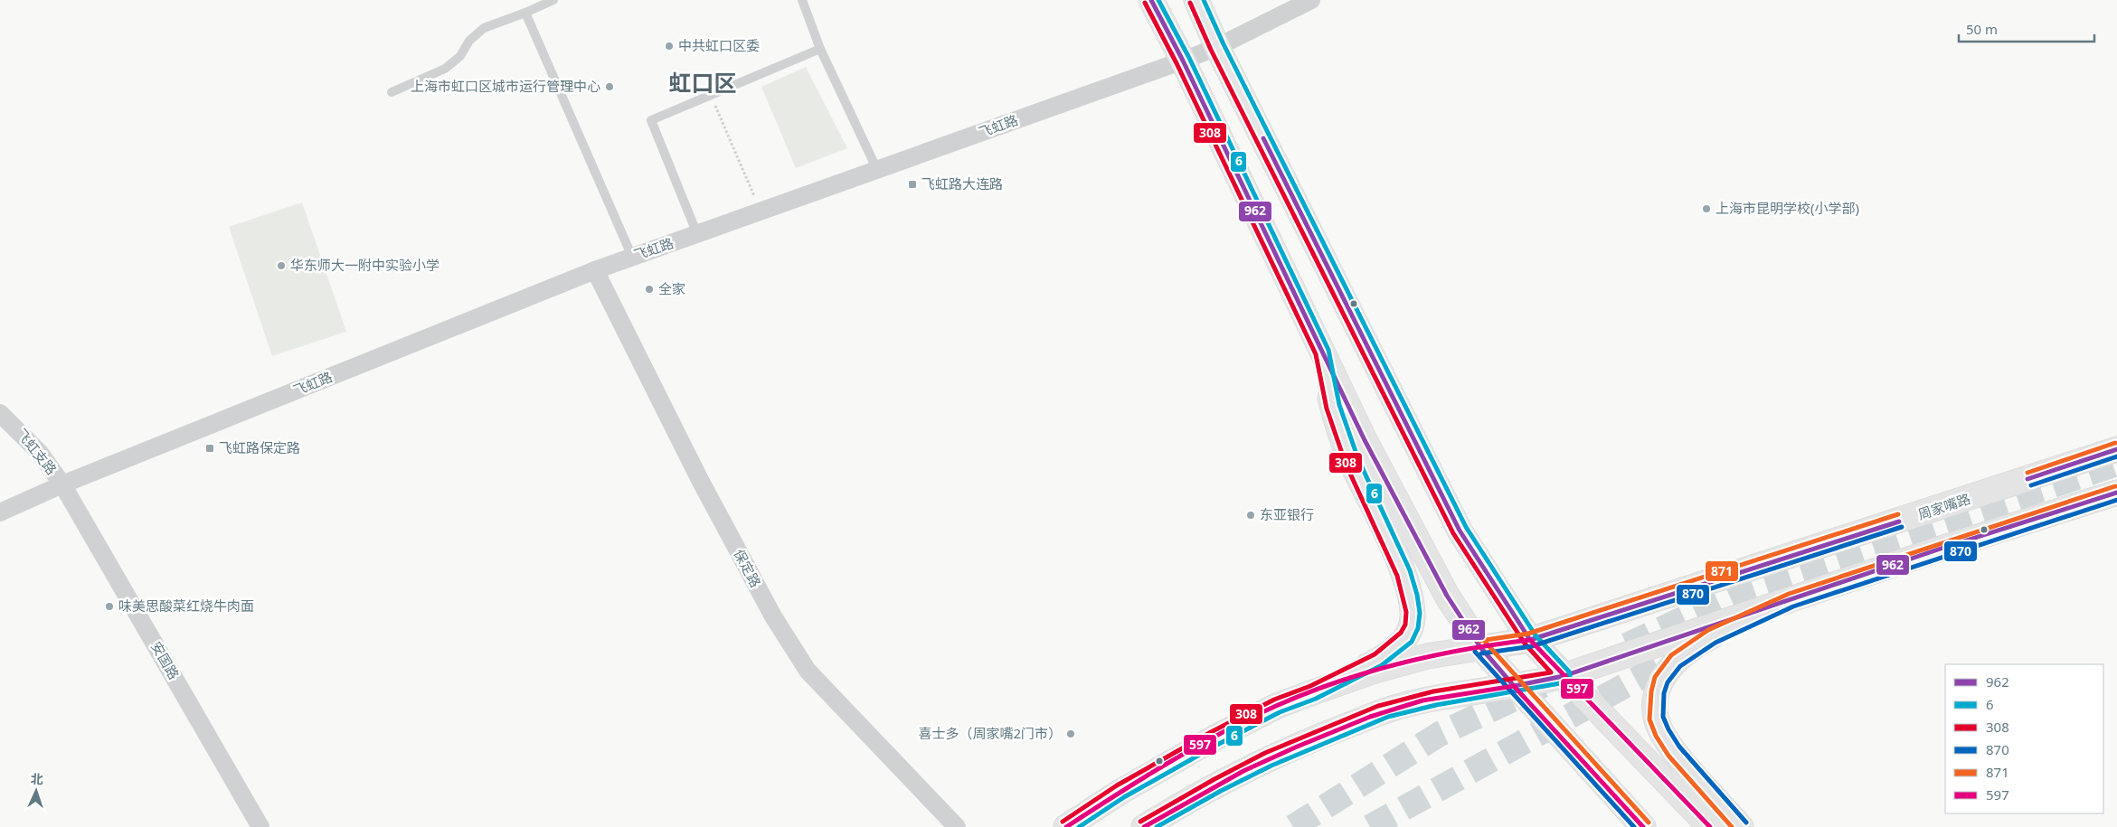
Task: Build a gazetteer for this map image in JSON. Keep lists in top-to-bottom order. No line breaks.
{"streets":{"main road":["周家嘴路"],"street":["飞虹路","飞虹支路","保定路","安国路"]},"crossings":[["飞虹路","飞虹支路"],["飞虹路","保定路"],["飞虹路","安国路"],["飞虹支路","安国路"]],"districts":["虹口区"],"places":{"other":["中共虹口区委","上海市虹口区城市运行管理中心","上海市昆明学校(小学部)","华东师大一附中实验小学","全家","东亚银行","味美思酸菜红烧牛肉面","喜士多（周家嘴2门市）"],"transit":["飞虹路大连路","飞虹路保定路"]},"lines":["transit line 962","transit line 6","transit line 308","transit line 871","transit line 870","transit line 597"],"legend":["962","6","308","870","871","597"],"scale_bar":"50 m","north":"top"}
